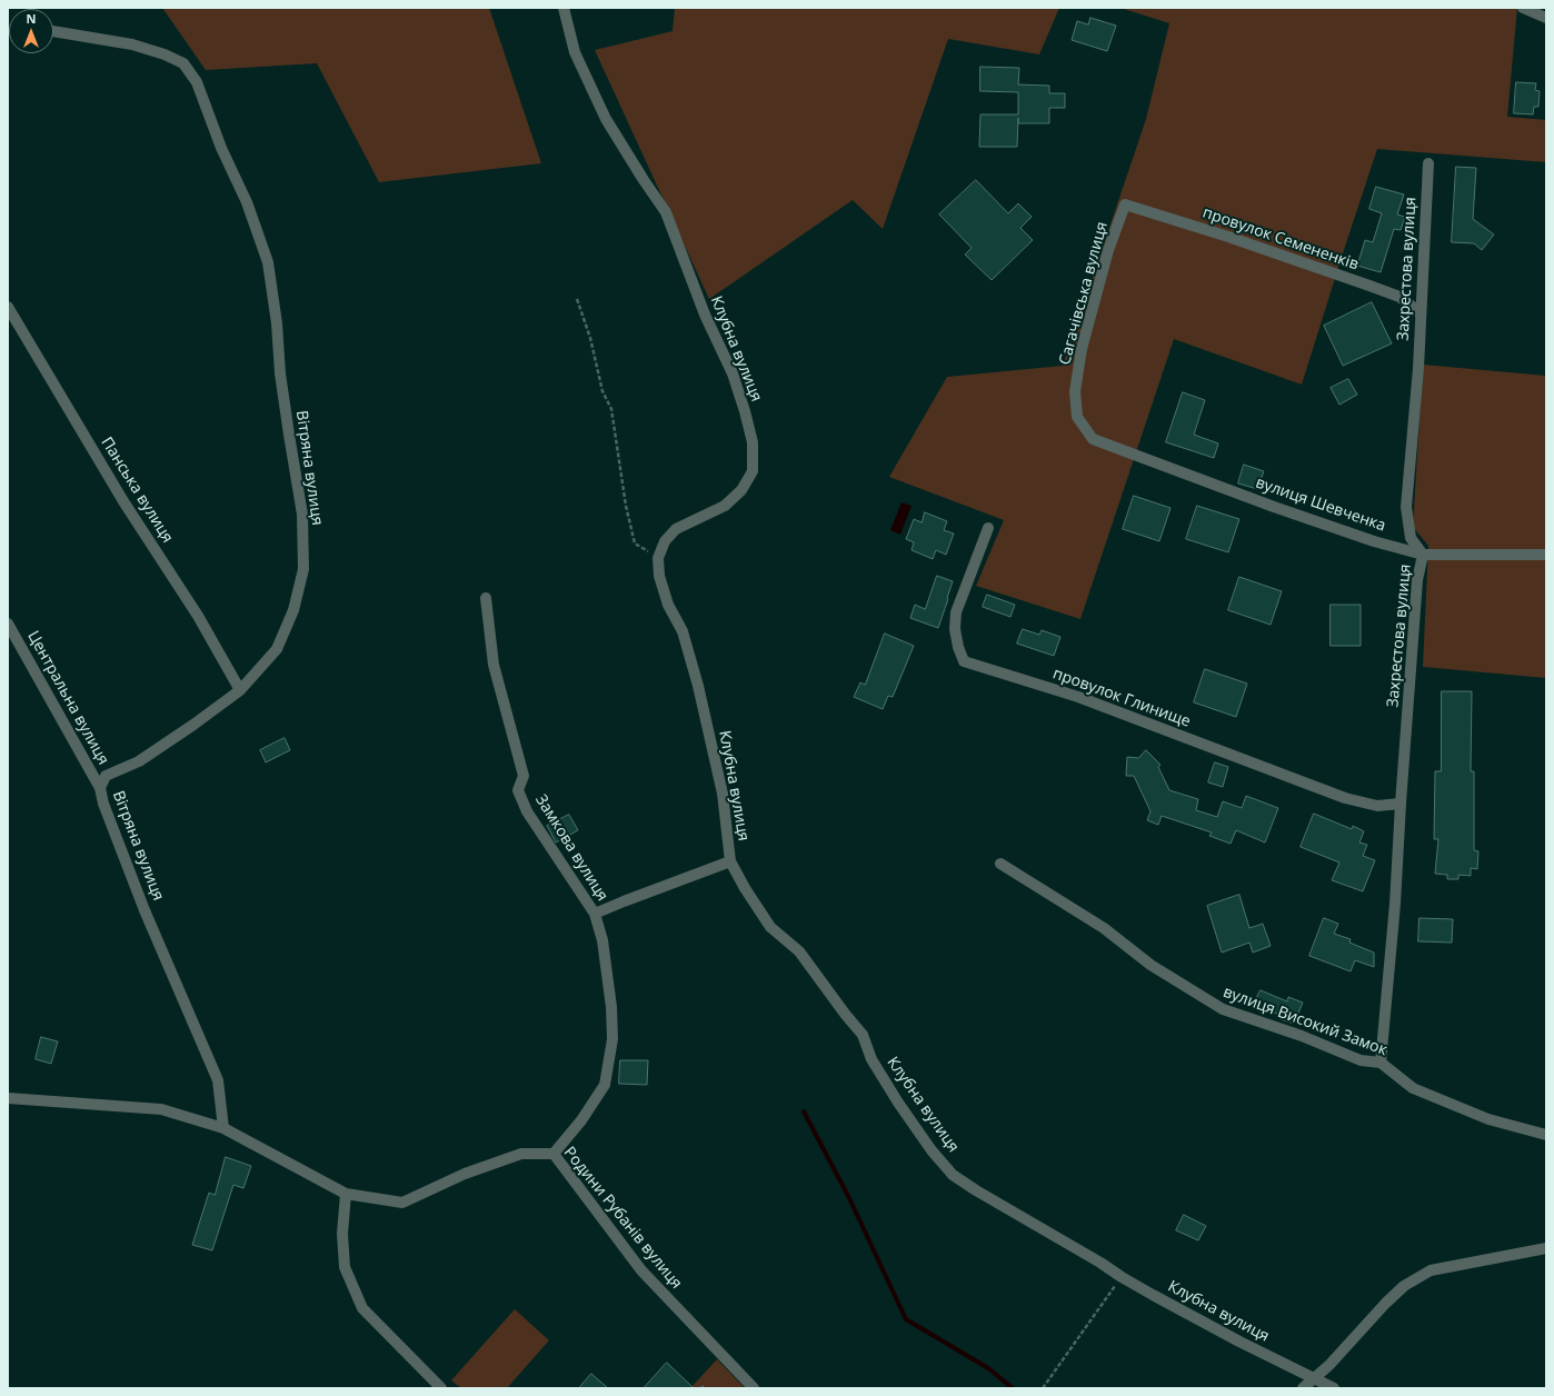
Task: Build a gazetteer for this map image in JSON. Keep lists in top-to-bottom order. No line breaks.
{"streets":{"street":["провулок Семененків","Захрестова вулиця","Сагачівська вулиця","Клубна вулиця","Вітряна вулиця","Панська вулиця","вулиця Шевченка","Центральна вулиця","провулок Глинище","Замкова вулиця","вулиця Високий Замок","Родини Рубанів вулиця"]},"crossings":[["провулок Семененків","Захрестова вулиця"],["провулок Семененків","Сагачівська вулиця"],["Захрестова вулиця","вулиця Шевченка"],["Захрестова вулиця","провулок Глинище"],["Захрестова вулиця","вулиця Високий Замок"],["Сагачівська вулиця","вулиця Шевченка"],["Вітряна вулиця","Панська вулиця"],["Вітряна вулиця","Центральна вулиця"],["Вітряна вулиця","Родини Рубанів вулиця"],["Замкова вулиця","Родини Рубанів вулиця"]],"north":"top"}
